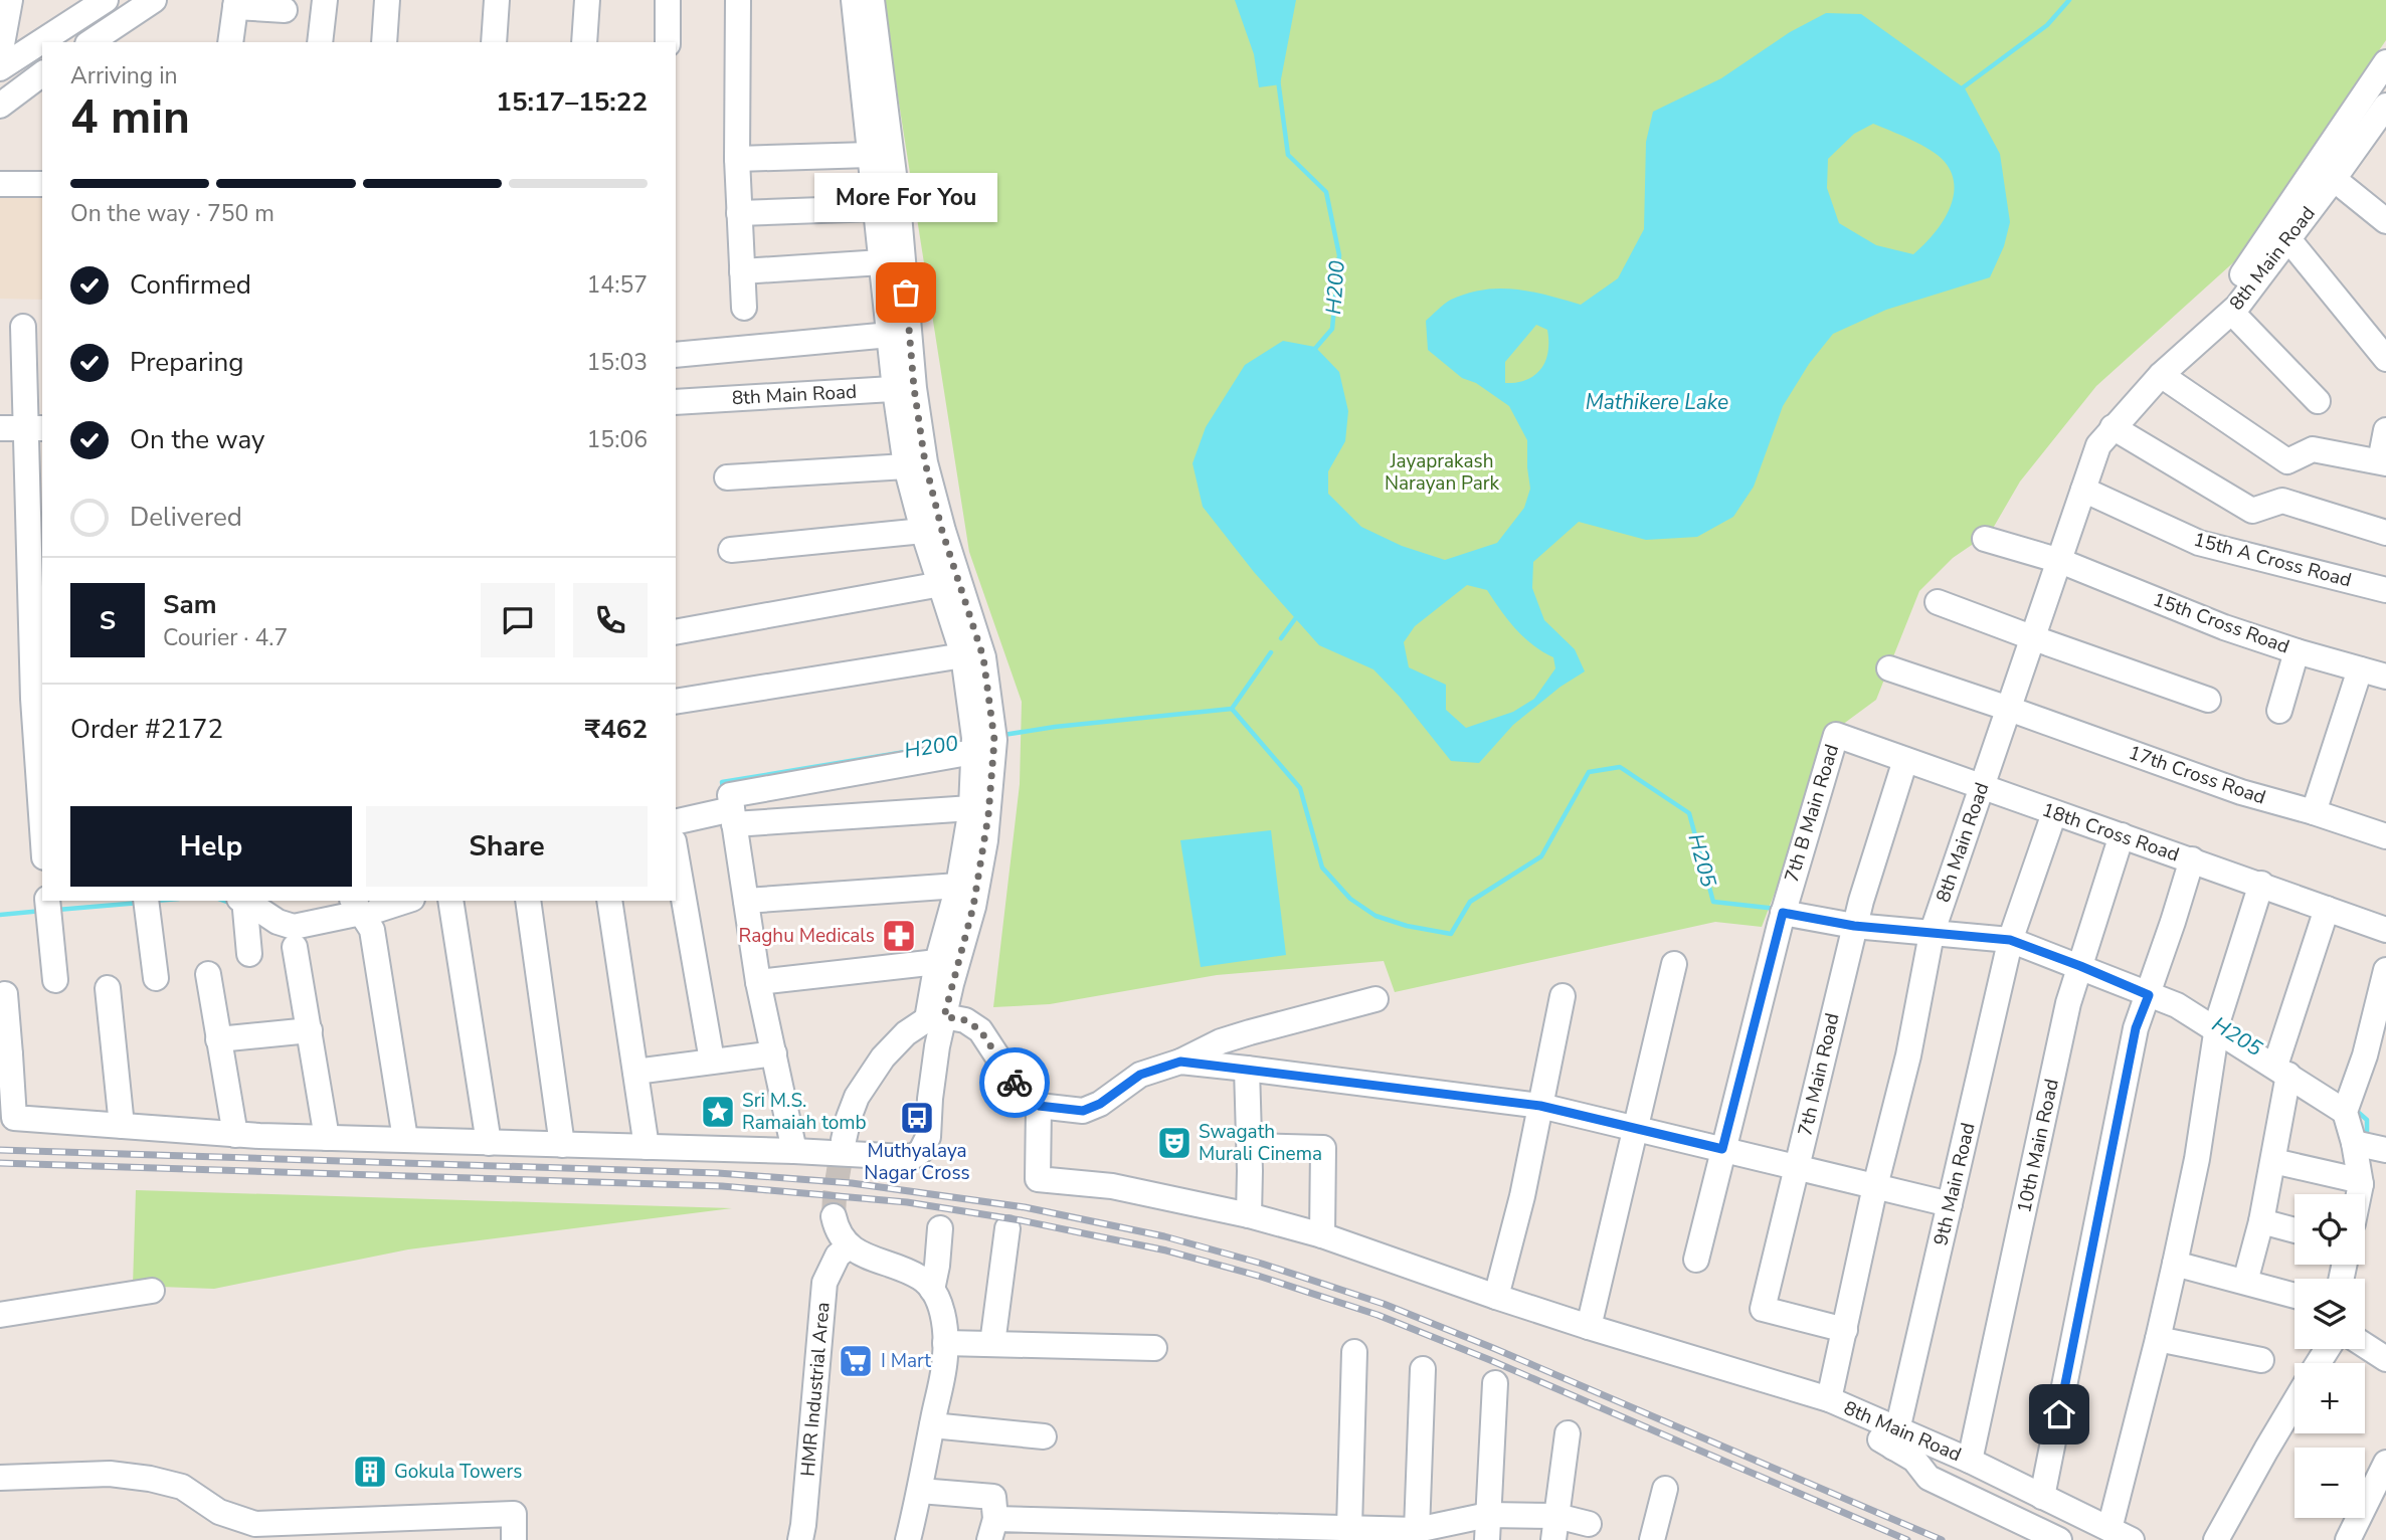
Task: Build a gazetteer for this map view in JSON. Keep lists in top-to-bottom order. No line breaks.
{"streets":{"street":["8th Main Road","15th A Cross Road","15th Cross Road","17th Cross Road","7th B Main Road","18th Cross Road","7th Main Road","10th Main Road","9th Main Road","HMR Industrial Area"]},"crossings":[["8th Main Road","15th A Cross Road"],["8th Main Road","15th Cross Road"],["8th Main Road","17th Cross Road"],["8th Main Road","18th Cross Road"],["8th Main Road","7th Main Road"],["8th Main Road","10th Main Road"],["8th Main Road","9th Main Road"],["7th B Main Road","18th Cross Road"],["18th Cross Road","7th Main Road"],["18th Cross Road","10th Main Road"],["18th Cross Road","9th Main Road"]],"water":["H200","Mathikere Lake","H205"],"parks":["Jayaprakash Narayan Park"],"places":{"other":["More For You"],"pharmacy":["Raghu Medicals"],"place":["Sri M.S. Ramaiah tomb"],"bus stop":["Muthyalaya Nagar Cross"],"theatre":["Swagath Murali Cinema"],"supermarket":["I Mart"],"building":["Gokula Towers"]},"page":{"heading":["4 min","Arriving in","15:17–15:22"],"panel":["Sam","Courier · 4.7","Order #2172","₹462"],"bar":"On the way · 750 m","bubble":"More For You","list":[["Confirmed","14:57"],["Preparing","15:03"],["On the way","15:06"],"Delivered"],"round":"S","buttons":["Help","Share"],"map_buttons":["+","−"]}}
